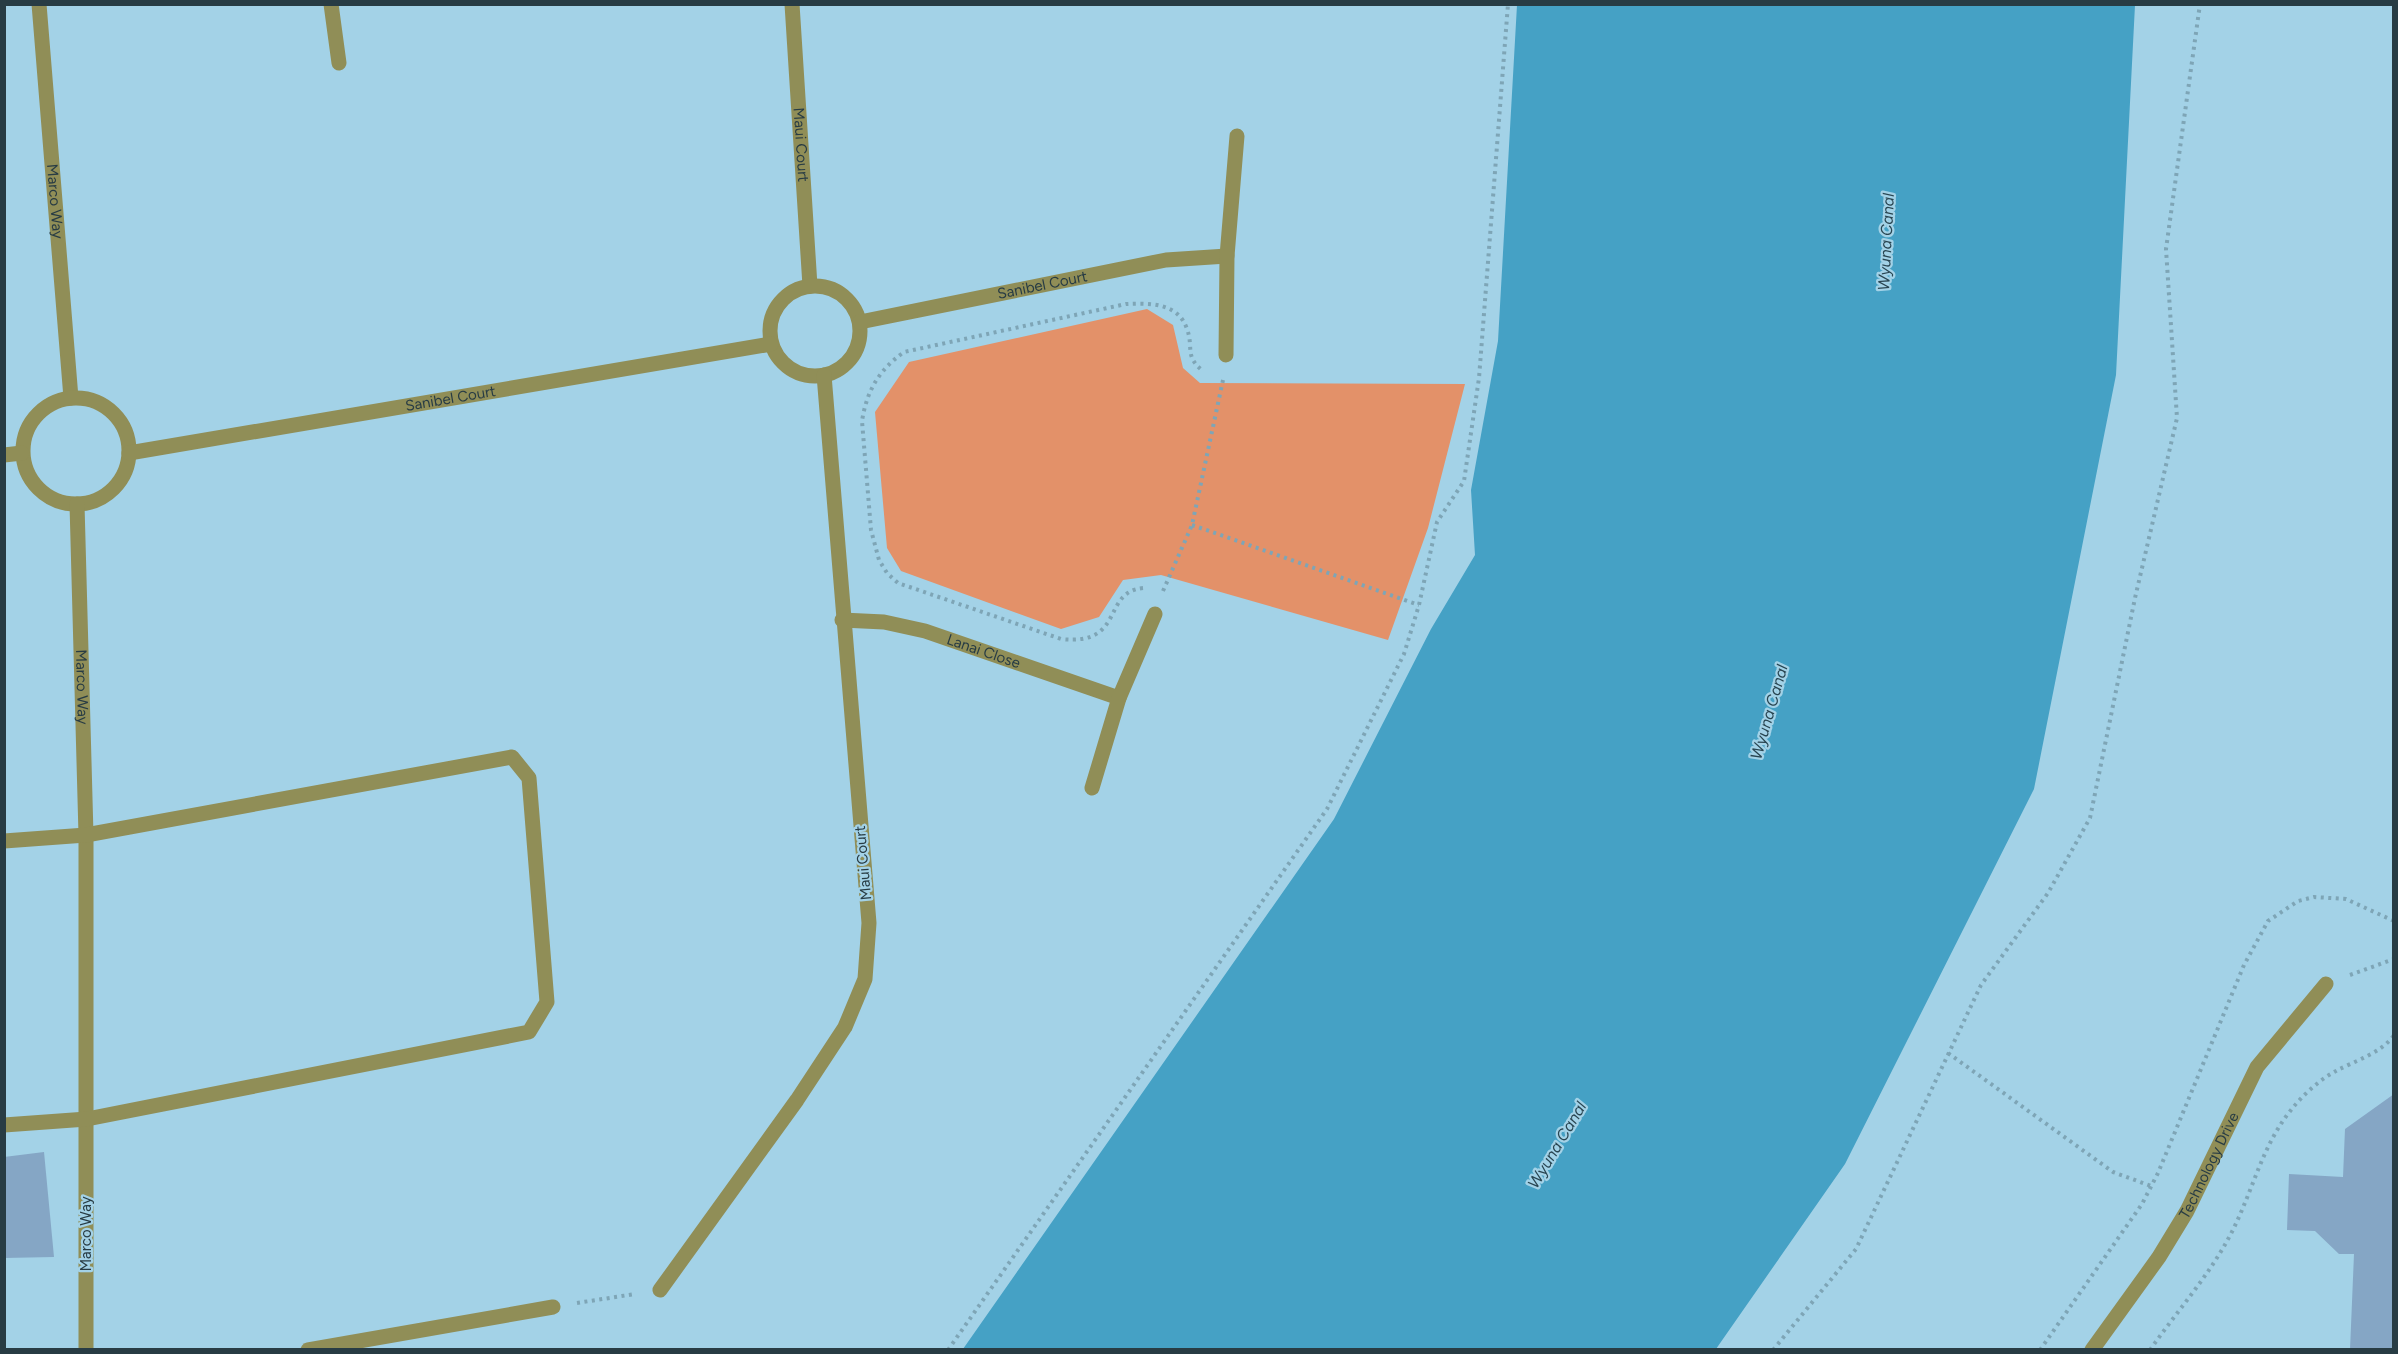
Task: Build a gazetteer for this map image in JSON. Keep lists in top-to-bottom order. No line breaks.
{"streets":{"street":["Maui Court","Marco Way","Sanibel Court","Lanai Close","Technology Drive"]},"crossings":[["Maui Court","Sanibel Court"],["Maui Court","Lanai Close"],["Marco Way","Sanibel Court"]],"water":["Wyuna Canal"]}
